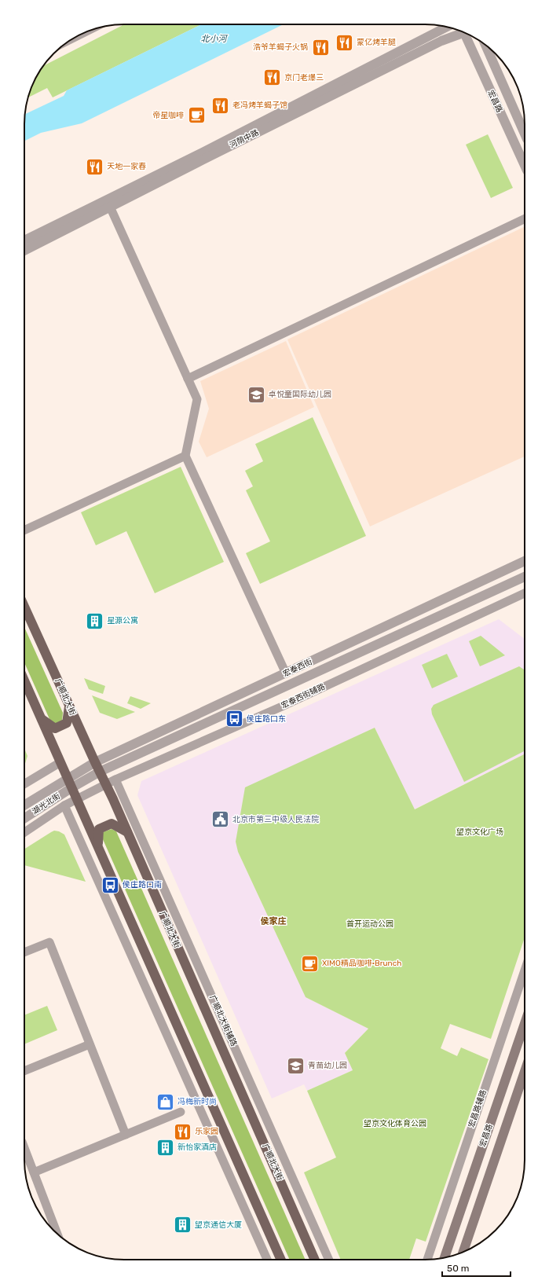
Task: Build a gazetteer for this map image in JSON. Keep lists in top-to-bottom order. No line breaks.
{"streets":{"main road":["宏昌路","广顺北大街"],"street":["河荫中路","宏泰西街","宏泰西街辅路","湖光北街","广顺北大街辅路","宏昌路辅路"]},"crossings":[["宏泰西街","广顺北大街"],["宏泰西街","湖光北街"],["宏泰西街辅路","广顺北大街"],["宏泰西街辅路","广顺北大街辅路"]],"districts":["侯家庄"],"water":["北小河"],"parks":["望京文化广场","首开运动公园","望京文化体育公园"],"places":{"restaurant":["蒙亿烤羊腿","浩爷羊蝎子火锅","京门老爆三","老冯烤羊蝎子馆","天地一家春","乐家园"],"cafe":["帝星咖啡","XIMO精品咖啡·Brunch"],"school or university":["卓悦童国际幼儿园","青苗幼儿园"],"building":["星源公寓","新怡家酒店","望京通信大厦"],"bus stop":["侯庄路口东","侯庄路口南"],"public building":["北京市第三中级人民法院"],"shop":["冯梅新时尚"]},"scale_bar":"50 m"}
